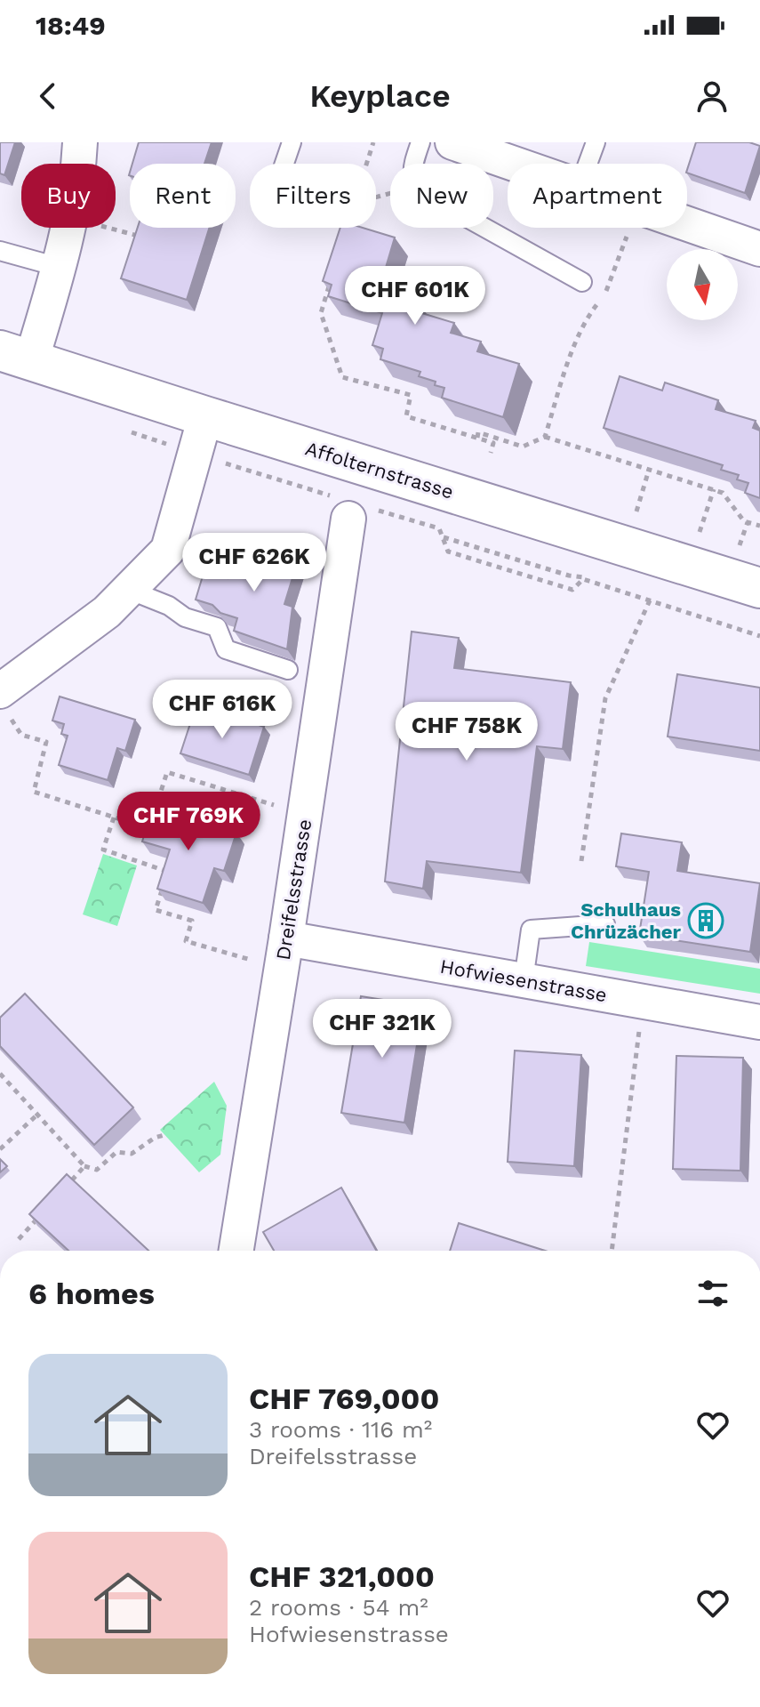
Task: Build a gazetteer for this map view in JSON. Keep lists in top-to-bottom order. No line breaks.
{"streets":{"street":["Affolternstrasse","Dreifelsstrasse","Hofwiesenstrasse"]},"crossings":[["Dreifelsstrasse","Hofwiesenstrasse"]],"places":{"building":["Schulhaus Chrüzächer"]},"north":"bottom","page":{"status":"18:49","header":"Keyplace","chip":["Buy","Rent","Filters","New","Apartment"],"price":["CHF 601K","CHF 626K","CHF 616K","CHF 758K","CHF 769K","CHF 321K"],"heading":"6 homes","list":[{"name":"CHF 769,000","note":"3 rooms · 116 m² · Dreifelsstrasse"},{"name":"CHF 321,000","note":"2 rooms · 54 m² · Hofwiesenstrasse"}]}}
